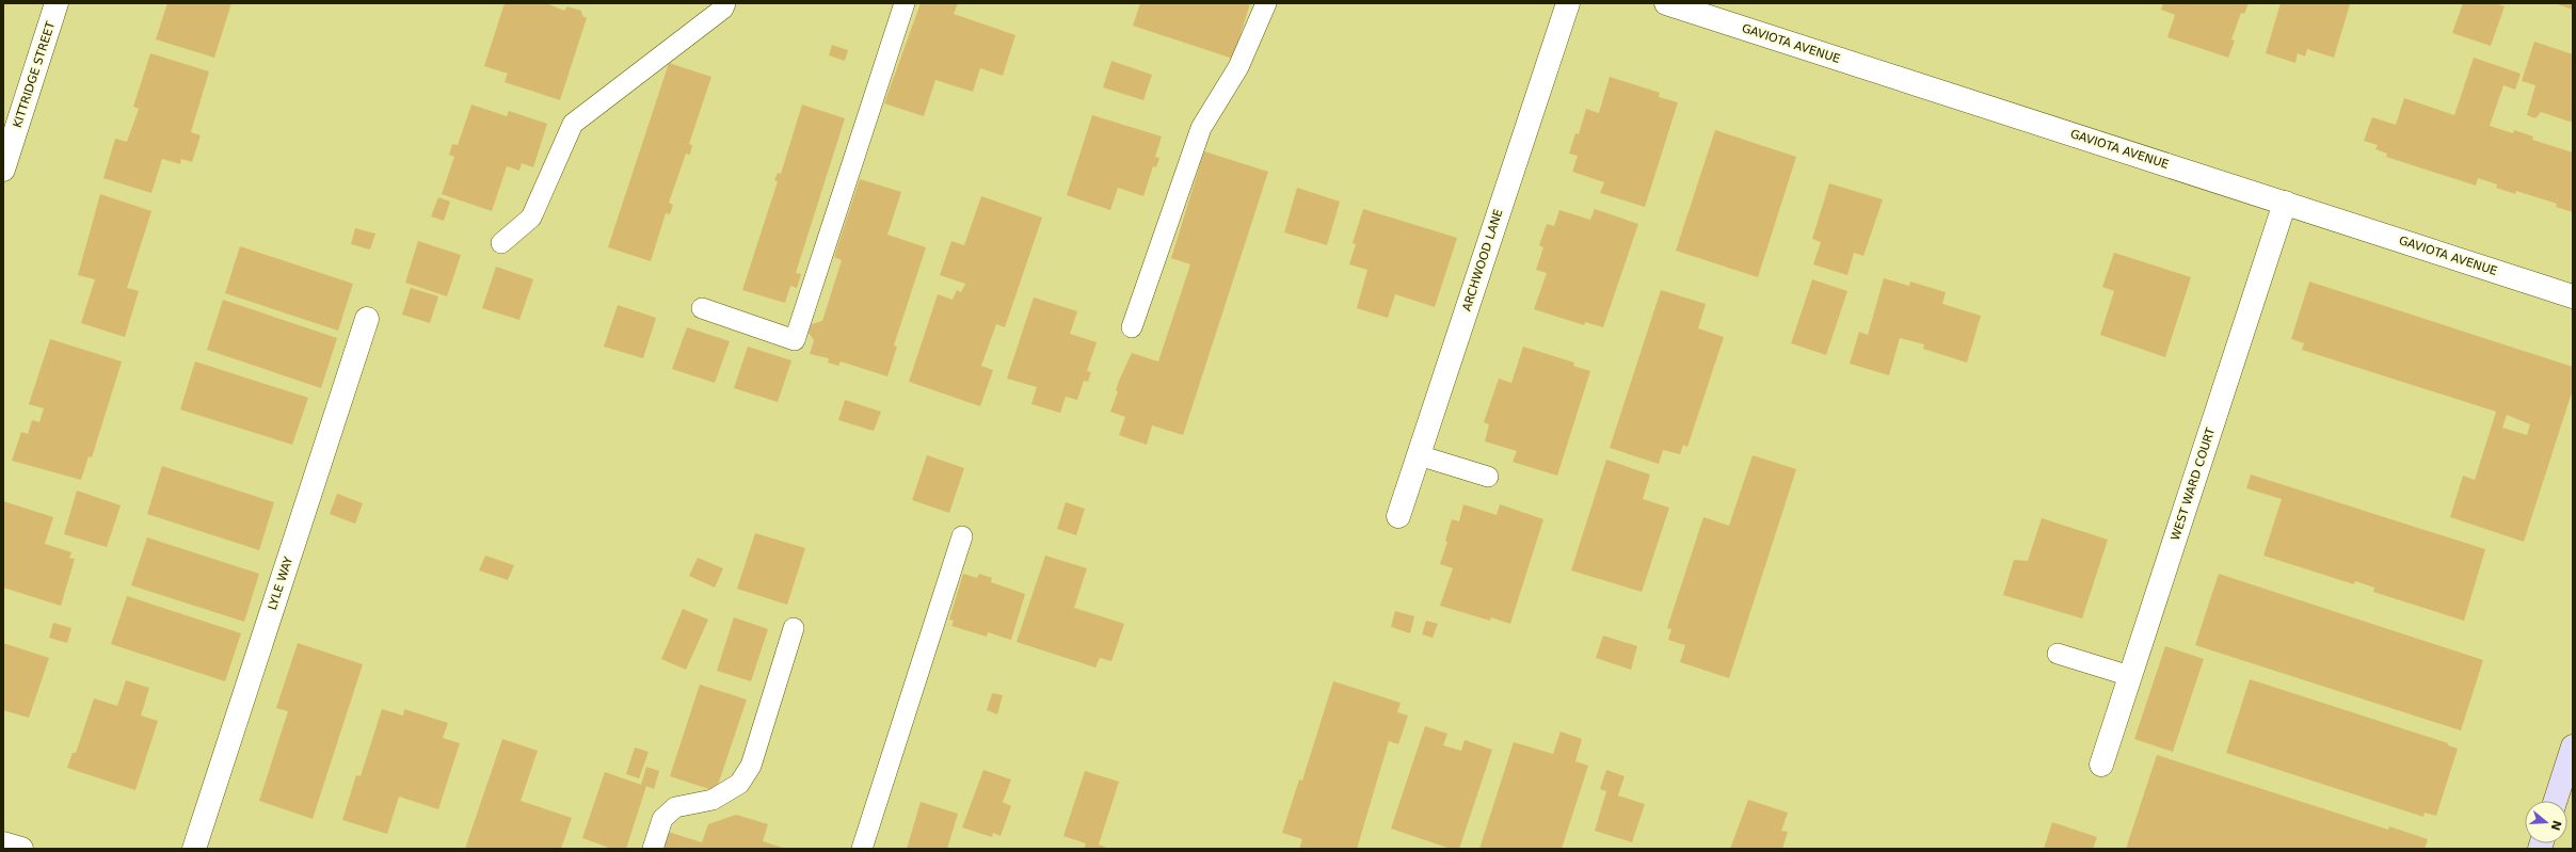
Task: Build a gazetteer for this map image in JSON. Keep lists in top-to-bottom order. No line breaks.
{"streets":{"street":["GAVIOTA AVENUE","KITTRIDGE STREET","ARCHWOOD LANE","WEST WARD COURT","LYLE WAY"]},"crossings":[["GAVIOTA AVENUE","WEST WARD COURT"]],"north":"right"}
